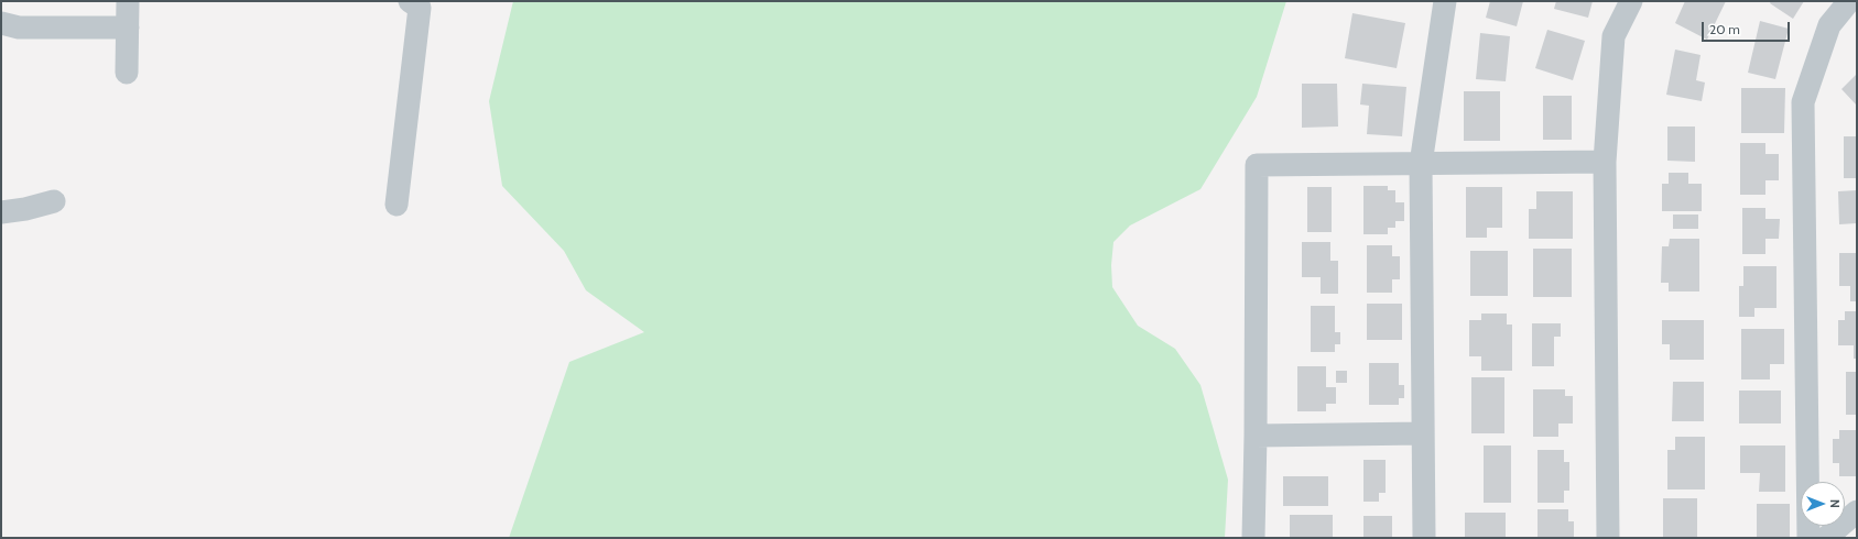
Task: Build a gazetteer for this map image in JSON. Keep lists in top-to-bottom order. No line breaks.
{"scale_bar":"20 m","north":"right"}
